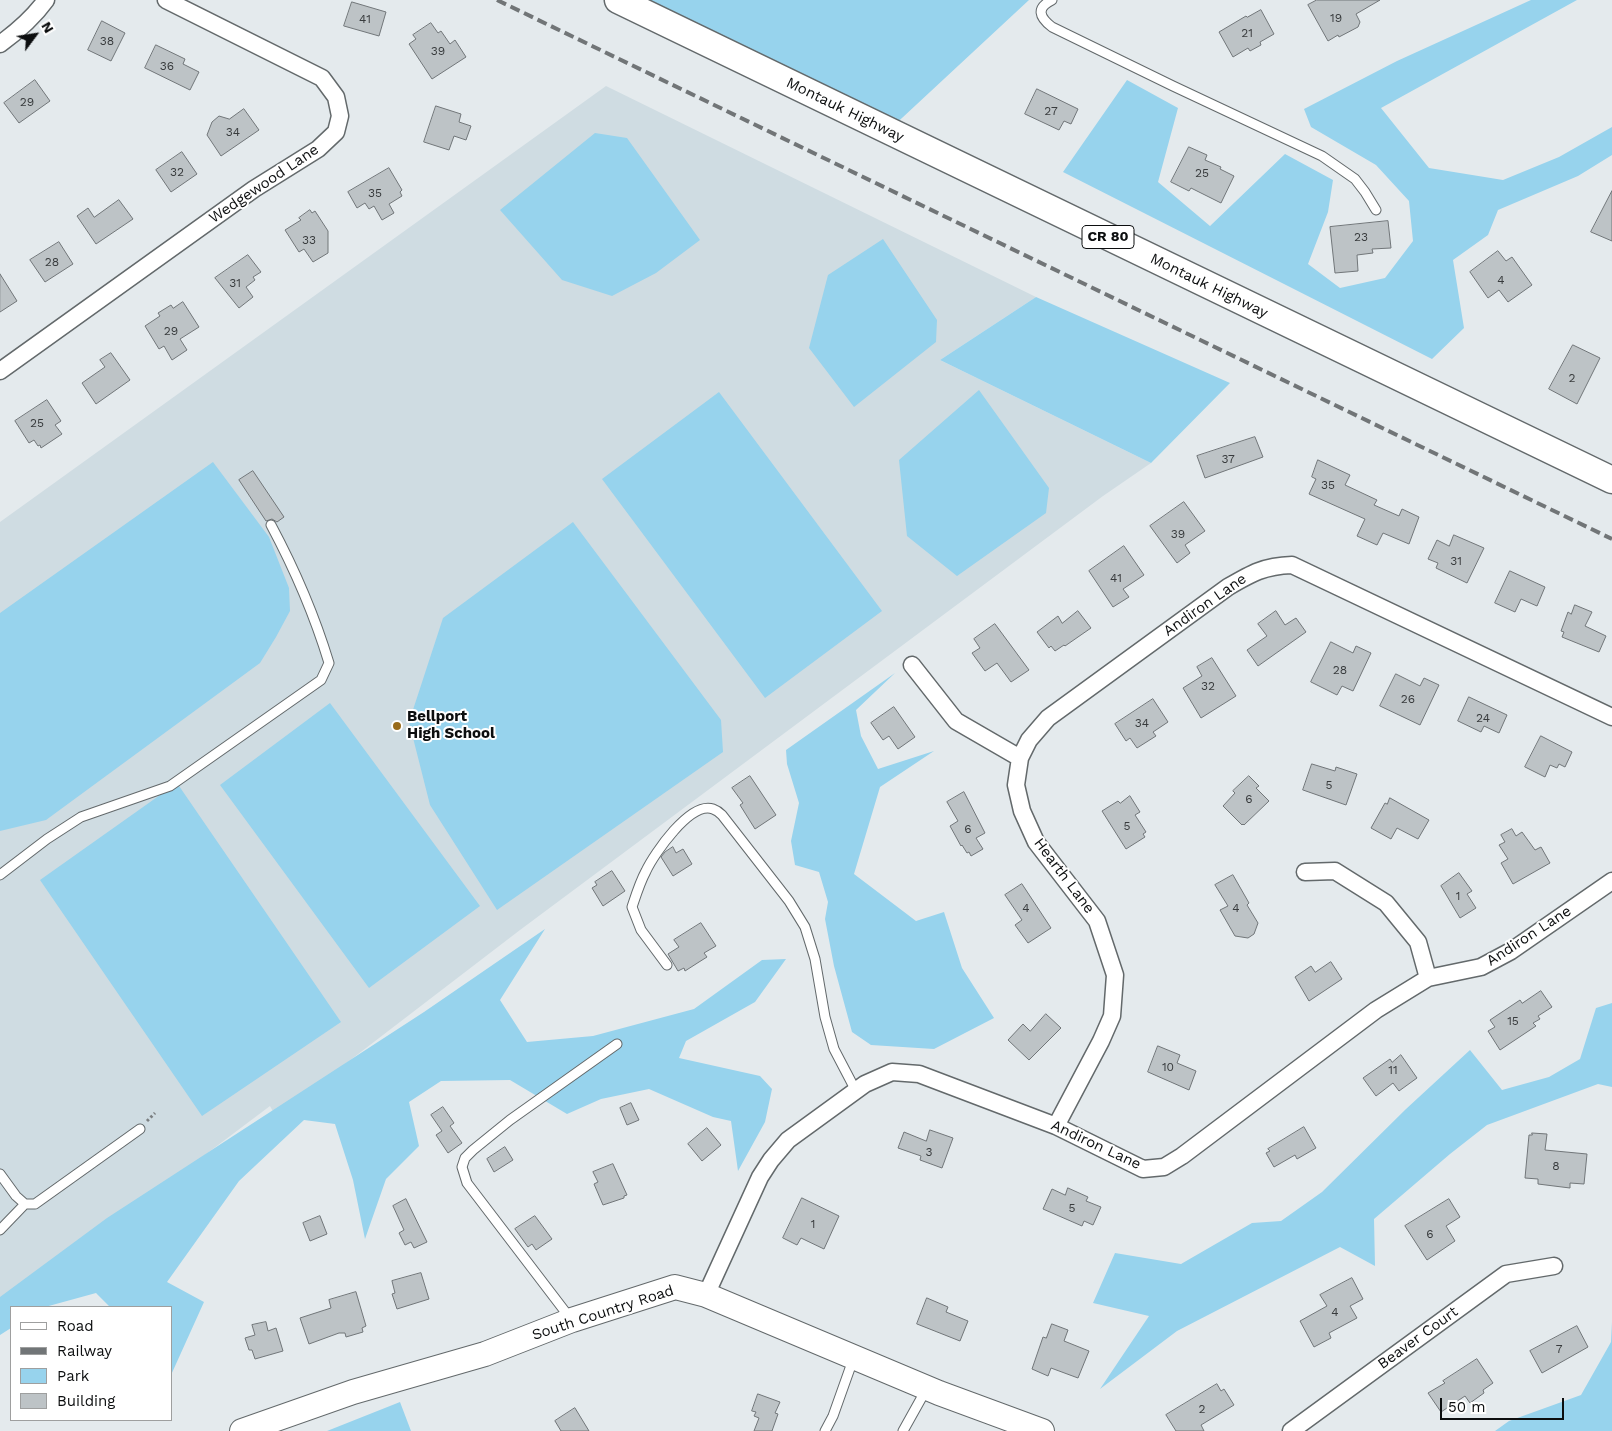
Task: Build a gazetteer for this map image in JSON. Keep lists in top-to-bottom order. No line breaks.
{"streets":{"main road":["Montauk Highway","CR 80","South Country Road"],"street":["Wedgewood Lane","Andiron Lane","Hearth Lane","Beaver Court"]},"crossings":[["Andiron Lane","Hearth Lane"],["Andiron Lane","South Country Road"]],"places":["Bellport High School"],"house_numbers":["19","41","21","38","39","36","29","27","34","32","25","35","23","33","28","4","31","29","2","25","37","35","39","31","41","28","32","26","24","34","5","6","5","6","1","4","4","15","10","11","3","8","5","1","6","4","7","2"],"legend":["Road","Railway","Park","Building"],"scale_bar":"50 m","north":"top right"}
